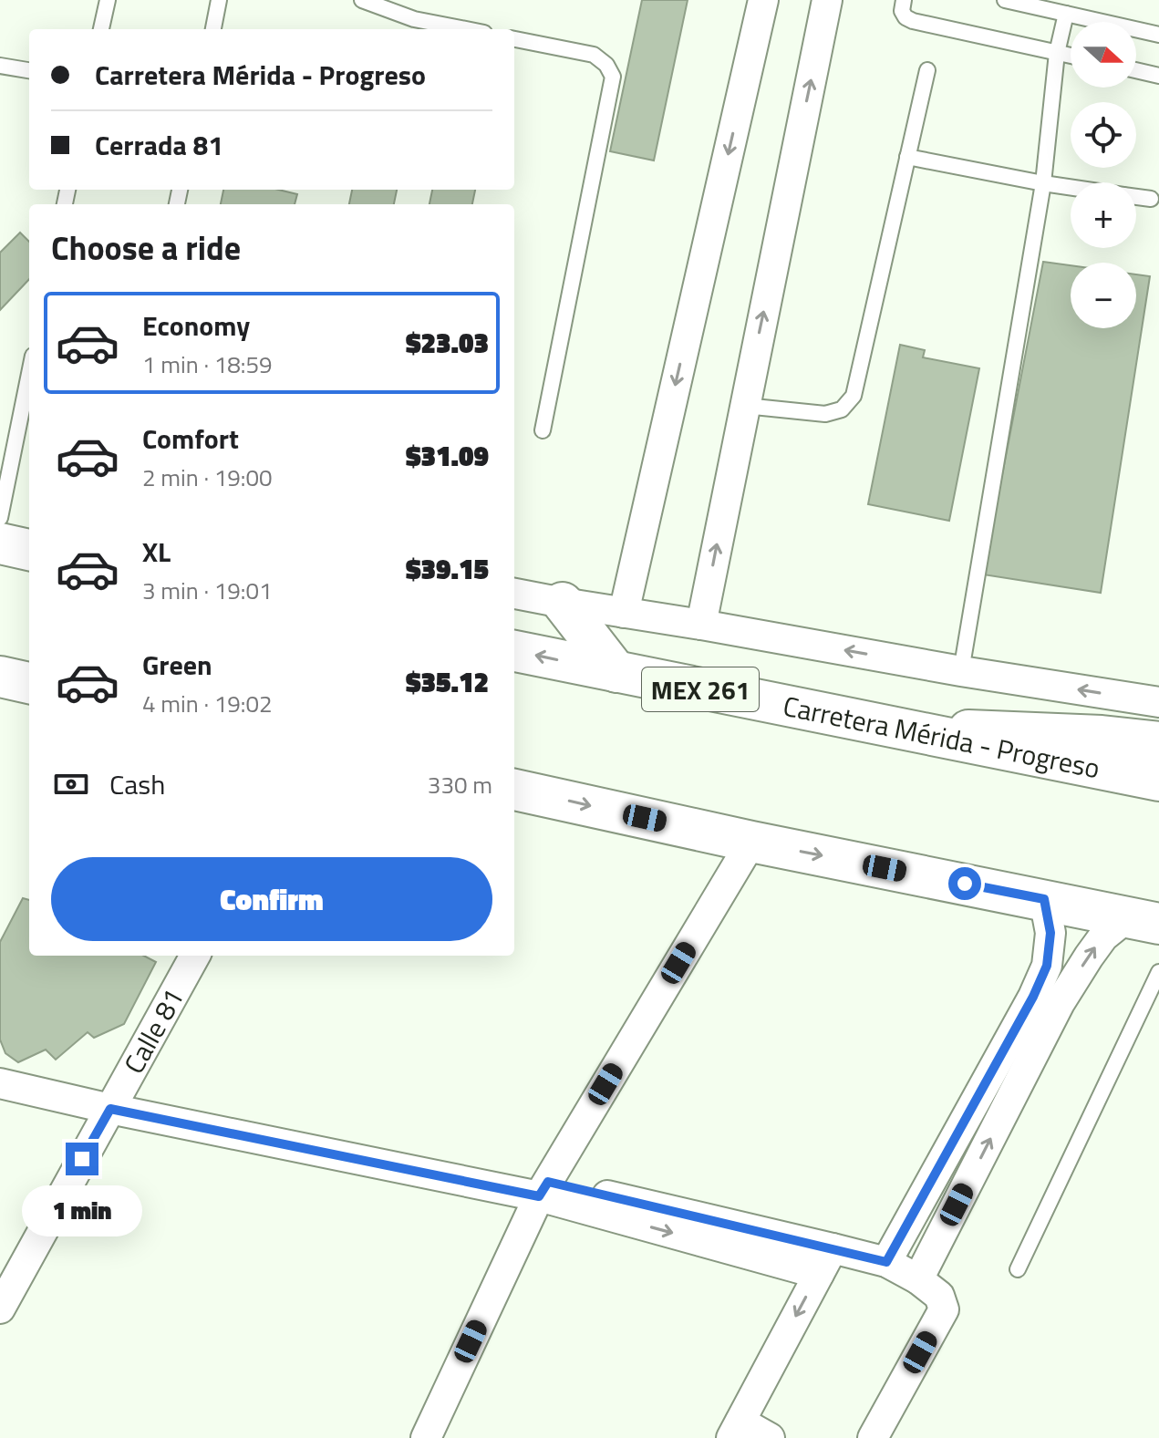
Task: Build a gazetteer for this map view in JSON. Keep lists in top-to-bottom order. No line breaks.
{"streets":{"main road":["MEX 261","Carretera Mérida - Progreso"],"street":["Calle 81"]},"north":"right","page":{"map_buttons":["+","−"],"banner":["Carretera Mérida - Progreso","Cerrada 81"],"heading":"Choose a ride","list":[{"name":"Economy","note":"1 min · 18:59","value":"$23.03"},{"name":"Comfort","note":"2 min · 19:00","value":"$31.09"},{"name":"XL","note":"3 min · 19:01","value":"$39.15"},{"name":"Green","note":"4 min · 19:02","value":"$35.12"}],"pay":["Cash","330 m"],"buttons":"Confirm","bubble":"1 min"}}
